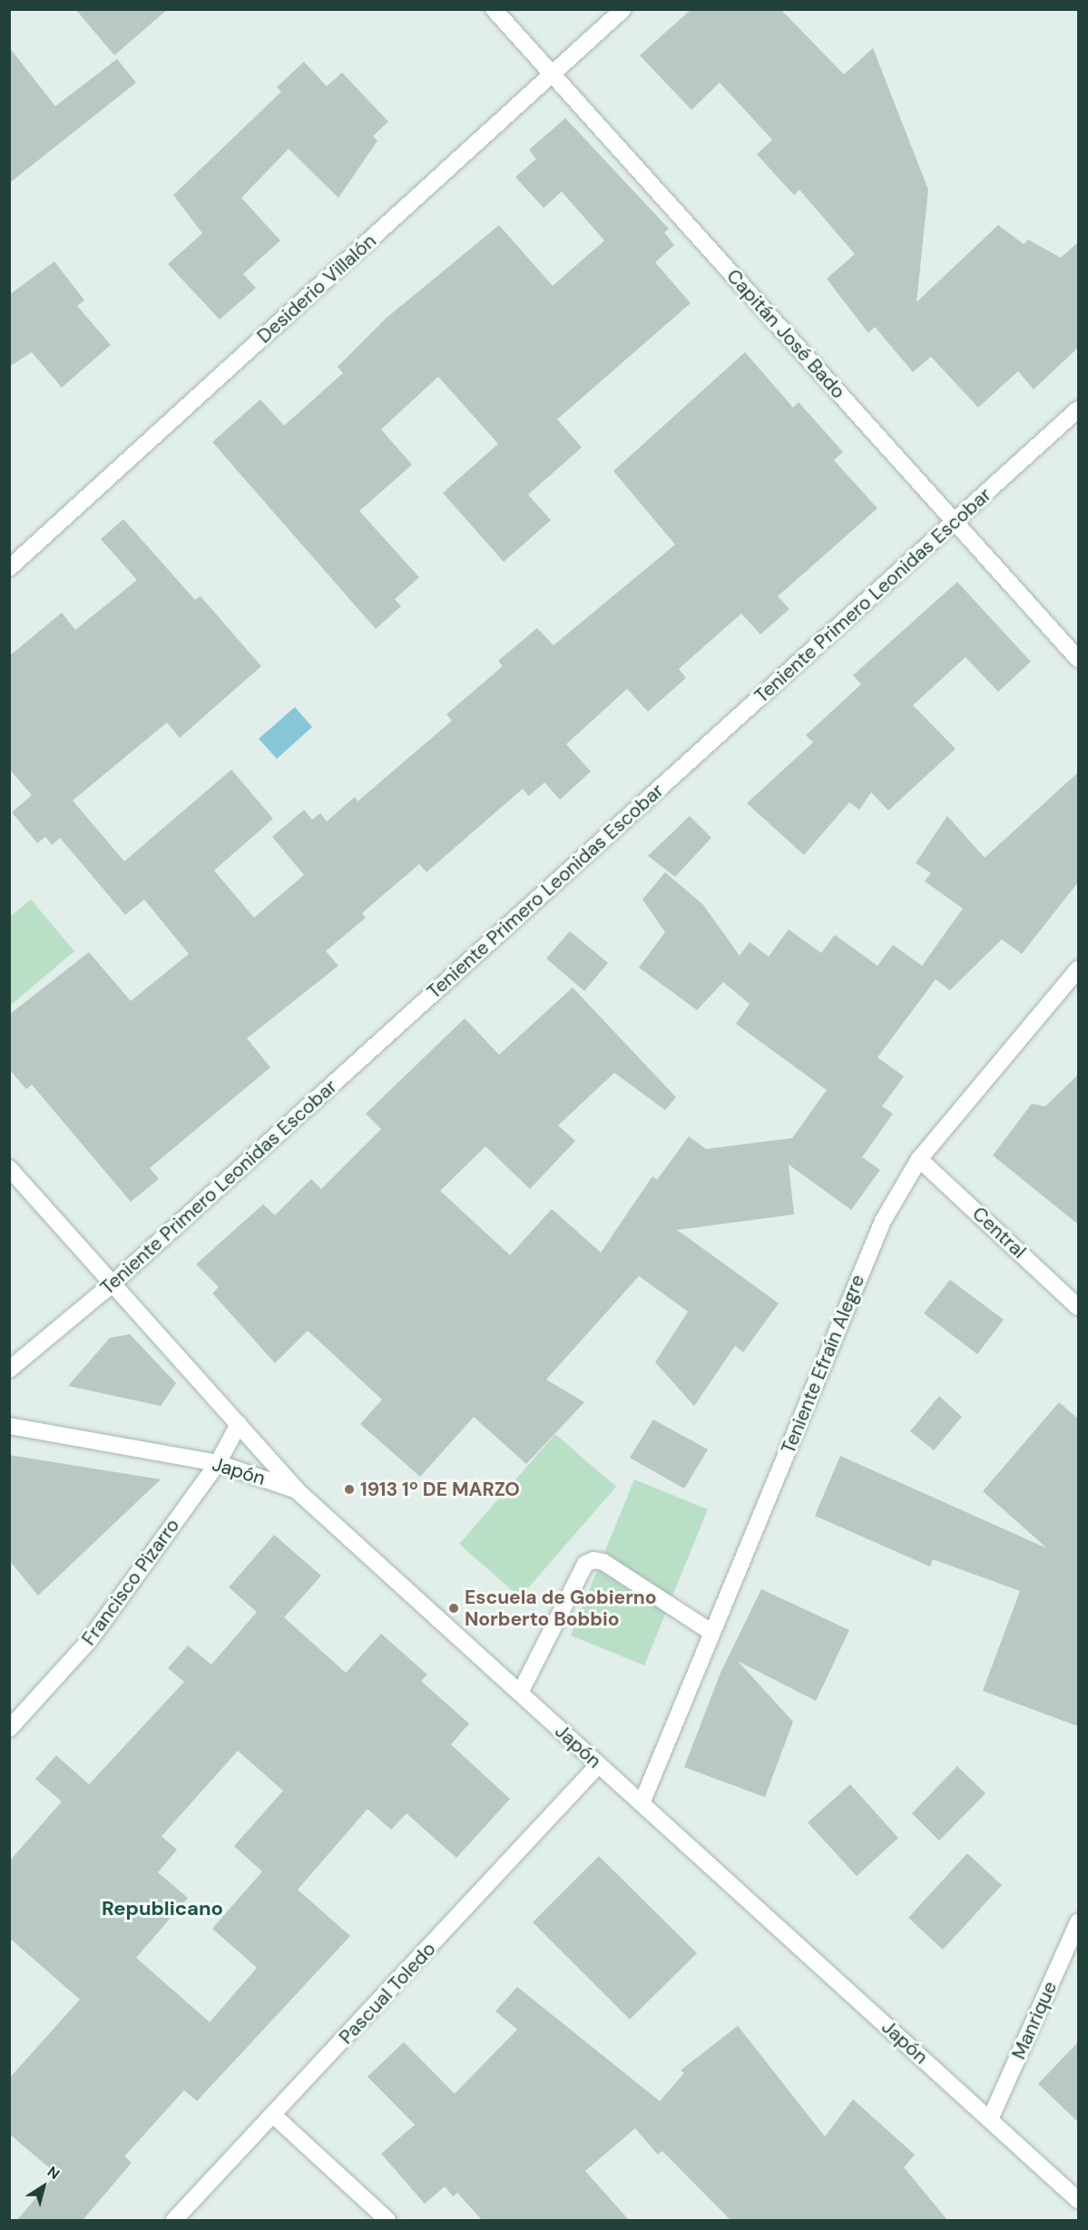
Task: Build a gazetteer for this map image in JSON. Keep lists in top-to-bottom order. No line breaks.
{"streets":{"street":["Desiderio Villalón","Capitán José Bado","Teniente Primero Leonidas Escobar","Central","Teniente Efraín Alegre","Japón","Francisco Pizarro","Pascual Toledo","Manrique"]},"crossings":[["Desiderio Villalón","Capitán José Bado"],["Capitán José Bado","Teniente Primero Leonidas Escobar"],["Central","Teniente Efraín Alegre"],["Teniente Efraín Alegre","Japón"],["Japón","Francisco Pizarro"],["Japón","Pascual Toledo"],["Japón","Manrique"]],"districts":["Republicano"],"places":["1913 1º DE MARZO","Escuela de Gobierno Norberto Bobbio"],"north":"top right"}
